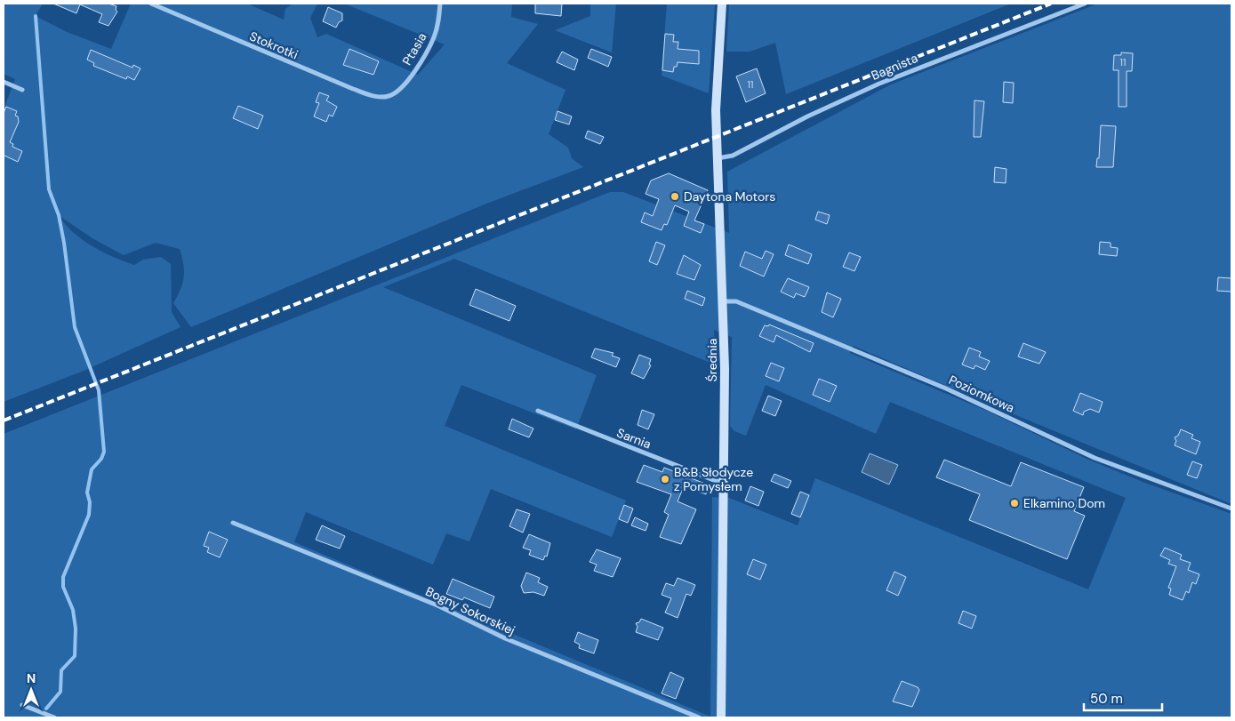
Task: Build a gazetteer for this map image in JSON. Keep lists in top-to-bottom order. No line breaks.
{"streets":{"street":["Stokrotki","Ptasia","Bagnista","Średnia","Poziomkowa","Sarnia","Bogny Sokorskiej"]},"crossings":[["Stokrotki","Ptasia"],["Bagnista","Średnia"],["Średnia","Poziomkowa"],["Średnia","Sarnia"]],"places":["Daytona Motors","B&B Słodycze z Pomysłem","Elkamino Dom"],"house_numbers":["11","11"],"scale_bar":"50 m","north":"top"}
